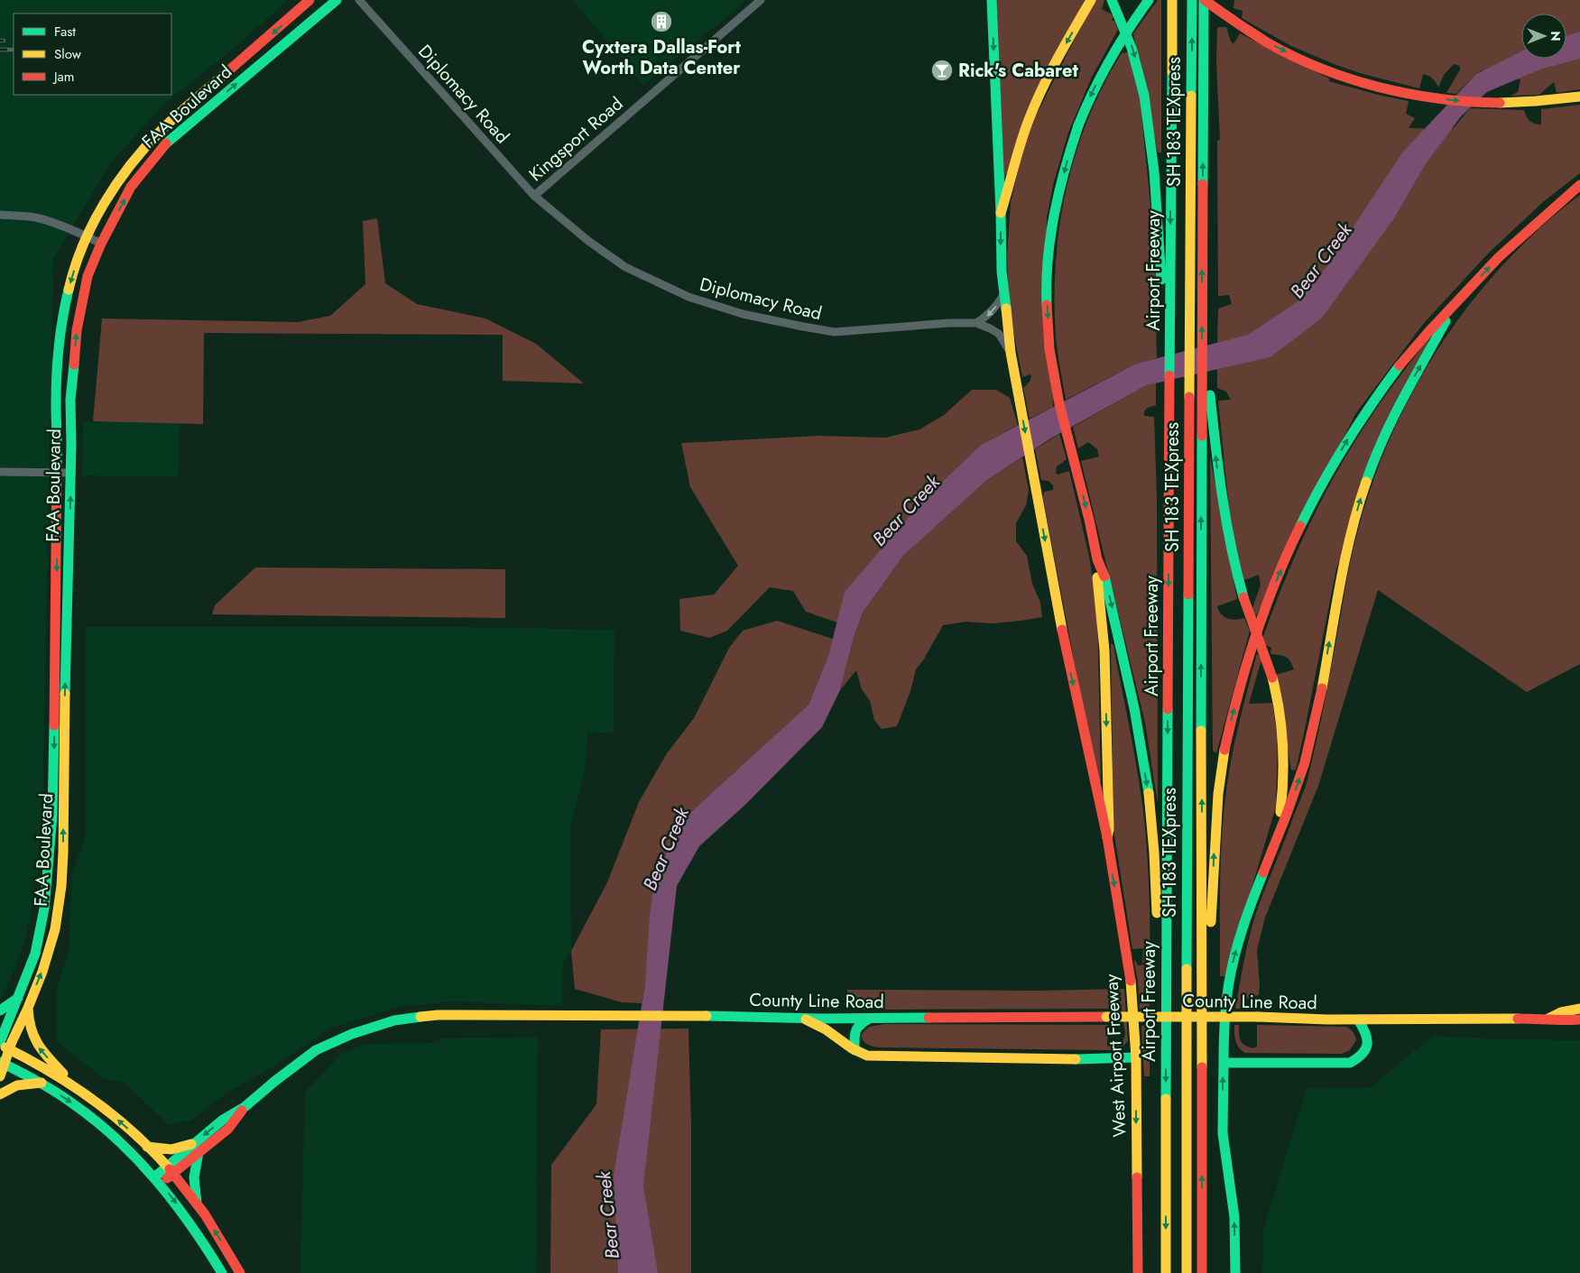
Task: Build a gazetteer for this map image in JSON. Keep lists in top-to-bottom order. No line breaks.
{"streets":{"main road":["FAA Boulevard","SH 183 TEXpress","Airport Freeway","County Line Road","West Airport Freeway"],"street":["Diplomacy Road","Kingsport Road"]},"crossings":[["Diplomacy Road","Kingsport Road"]],"water":["Bear Creek"],"places":{"building":["Cyxtera Dallas-Fort Worth Data Center"],"bar":["Rick's Cabaret"]},"legend":["Fast","Slow","Jam"],"north":"right"}
